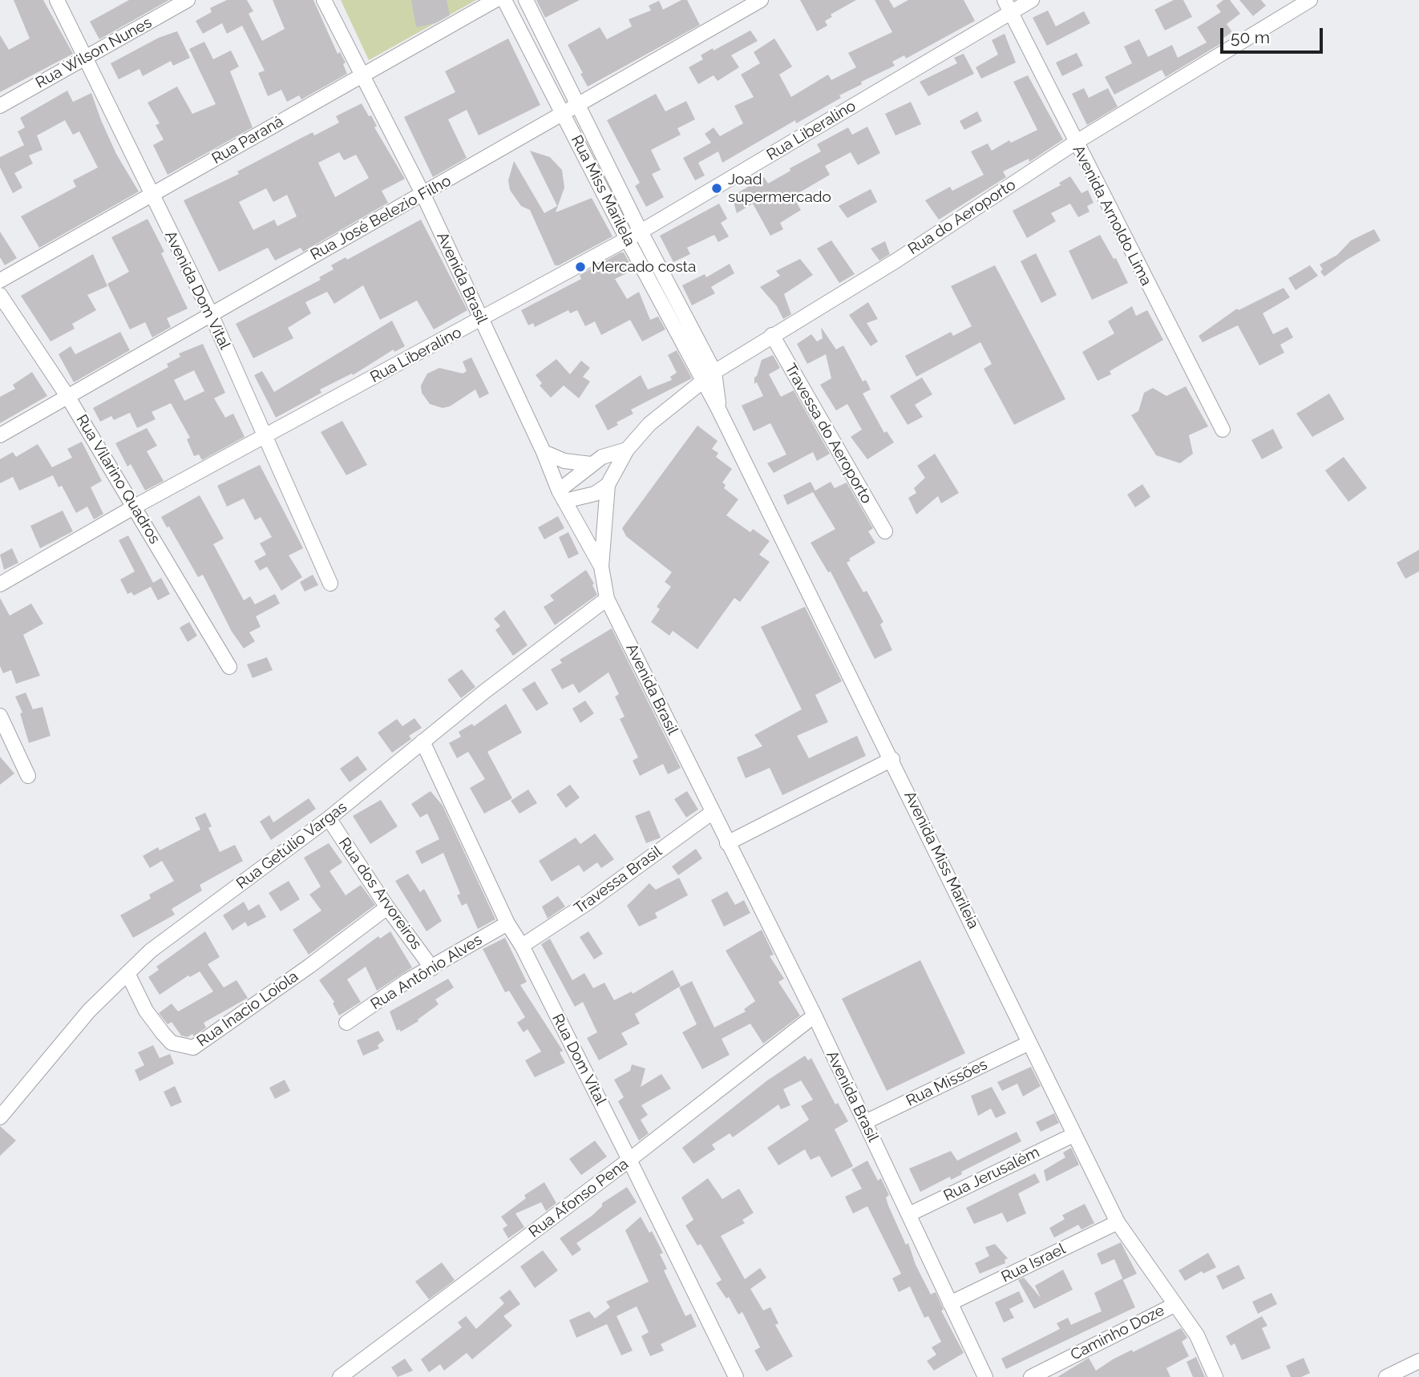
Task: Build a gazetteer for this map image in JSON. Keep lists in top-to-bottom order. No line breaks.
{"streets":{"street":["Rua Wilson Nunes","Rua Liberalino","Rua Paraná","Rua Miss Marilela","Avenida Arnoldo Lima","Rua do Aeroporto","Rua José Belezio Filho","Avenida Brasil","Avenida Dom Vital","Travessa do Aeroporto","Rua Vilarino Quadros","Rua Getúlio Vargas","Avenida Miss Marileia","Travessa Brasil","Rua dos Arvoreiros","Rua Antônio Alves","Rua Inacio Loiola","Rua Dom Vital","Rua Missões","Rua Jerusalém","Rua Afonso Pena","Rua Israel","Caminho Doze"]},"crossings":[["Rua Wilson Nunes","Avenida Dom Vital"],["Rua Liberalino","Rua Miss Marilela"],["Rua Liberalino","Avenida Arnoldo Lima"],["Rua Liberalino","Avenida Brasil"],["Rua Liberalino","Avenida Dom Vital"],["Rua Liberalino","Rua Vilarino Quadros"],["Rua Paraná","Avenida Brasil"],["Rua Paraná","Avenida Dom Vital"],["Rua Miss Marilela","Rua do Aeroporto"],["Rua Miss Marilela","Rua José Belezio Filho"],["Rua Miss Marilela","Avenida Miss Marileia"],["Avenida Arnoldo Lima","Rua do Aeroporto"],["Rua do Aeroporto","Travessa do Aeroporto"],["Rua do Aeroporto","Avenida Miss Marileia"],["Rua José Belezio Filho","Avenida Brasil"],["Rua José Belezio Filho","Avenida Dom Vital"],["Rua José Belezio Filho","Rua Vilarino Quadros"],["Avenida Brasil","Rua Getúlio Vargas"],["Avenida Brasil","Travessa Brasil"],["Avenida Brasil","Rua Missões"],["Avenida Brasil","Rua Jerusalém"],["Avenida Brasil","Rua Afonso Pena"],["Avenida Brasil","Rua Israel"],["Rua Getúlio Vargas","Rua dos Arvoreiros"],["Rua Getúlio Vargas","Rua Inacio Loiola"],["Rua Getúlio Vargas","Rua Dom Vital"],["Avenida Miss Marileia","Rua Missões"],["Avenida Miss Marileia","Rua Jerusalém"],["Avenida Miss Marileia","Rua Israel"],["Avenida Miss Marileia","Caminho Doze"],["Travessa Brasil","Rua Dom Vital"],["Rua dos Arvoreiros","Rua Antônio Alves"],["Rua dos Arvoreiros","Rua Inacio Loiola"],["Rua Antônio Alves","Rua Dom Vital"],["Rua Dom Vital","Rua Afonso Pena"]],"places":["Joad supermercado","Mercado costa"],"scale_bar":"50 m"}
